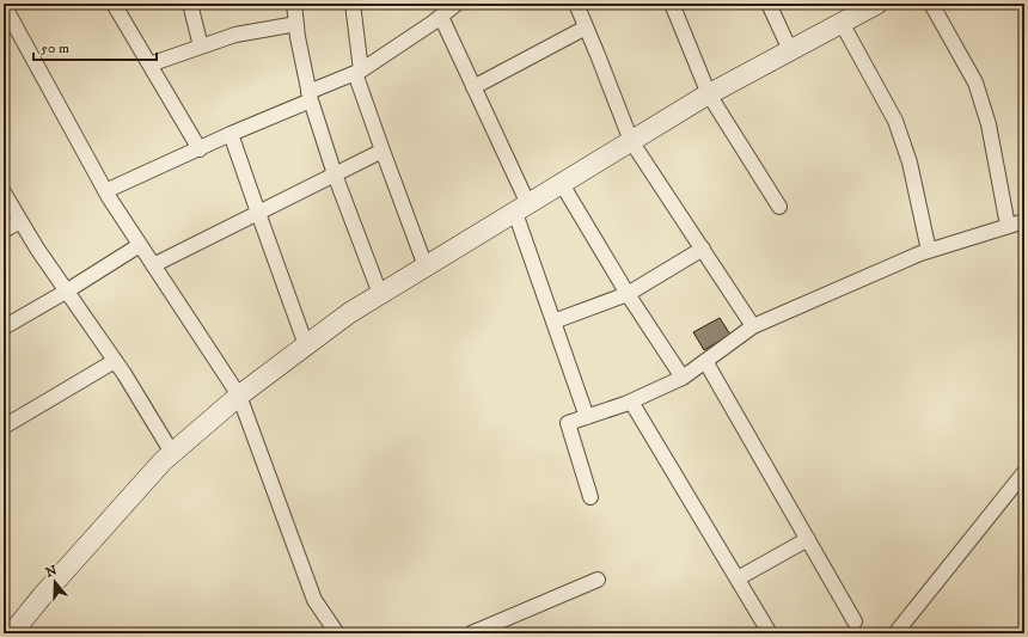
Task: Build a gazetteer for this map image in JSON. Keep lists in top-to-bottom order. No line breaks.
{"scale_bar":"50 m","north":"top"}
